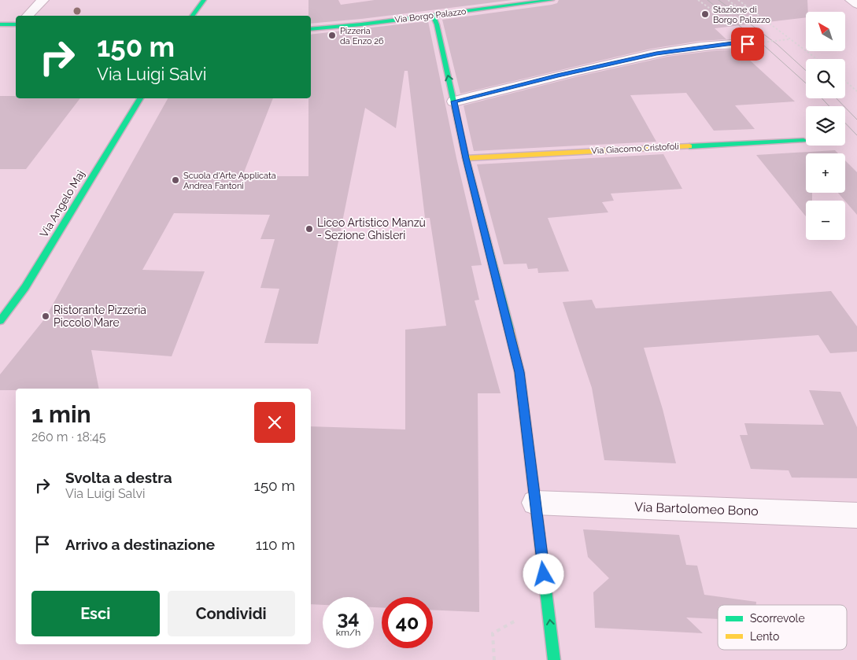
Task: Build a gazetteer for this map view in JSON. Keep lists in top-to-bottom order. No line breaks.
{"streets":{"street":["Via Borgo Palazzo","Via Giacomo Cristofoli","Via Angelo Maj","Via Bartolomeo Bono"]},"places":["Stazione di Borgo Palazzo","Pizzeria da Enzo 26","Scuola d'Arte Applicata Andrea Fantoni","Liceo Artistico Manzù - Sezione Ghisleri","Ristorante Pizzeria Piccolo Mare"],"legend":["Scorrevole","Lento"],"north":"top left","page":{"map_buttons":["+","−"],"turn":["150 m","Via Luigi Salvi"],"heading":["1 min","260 m · 18:45"],"list":[{"name":"Svolta a destra","note":"Via Luigi Salvi","value":"150 m"},{"name":"Arrivo a destinazione","value":"110 m"}],"buttons":["Esci","Condividi"],"speed":"34 km/h","limit":"40"}}
